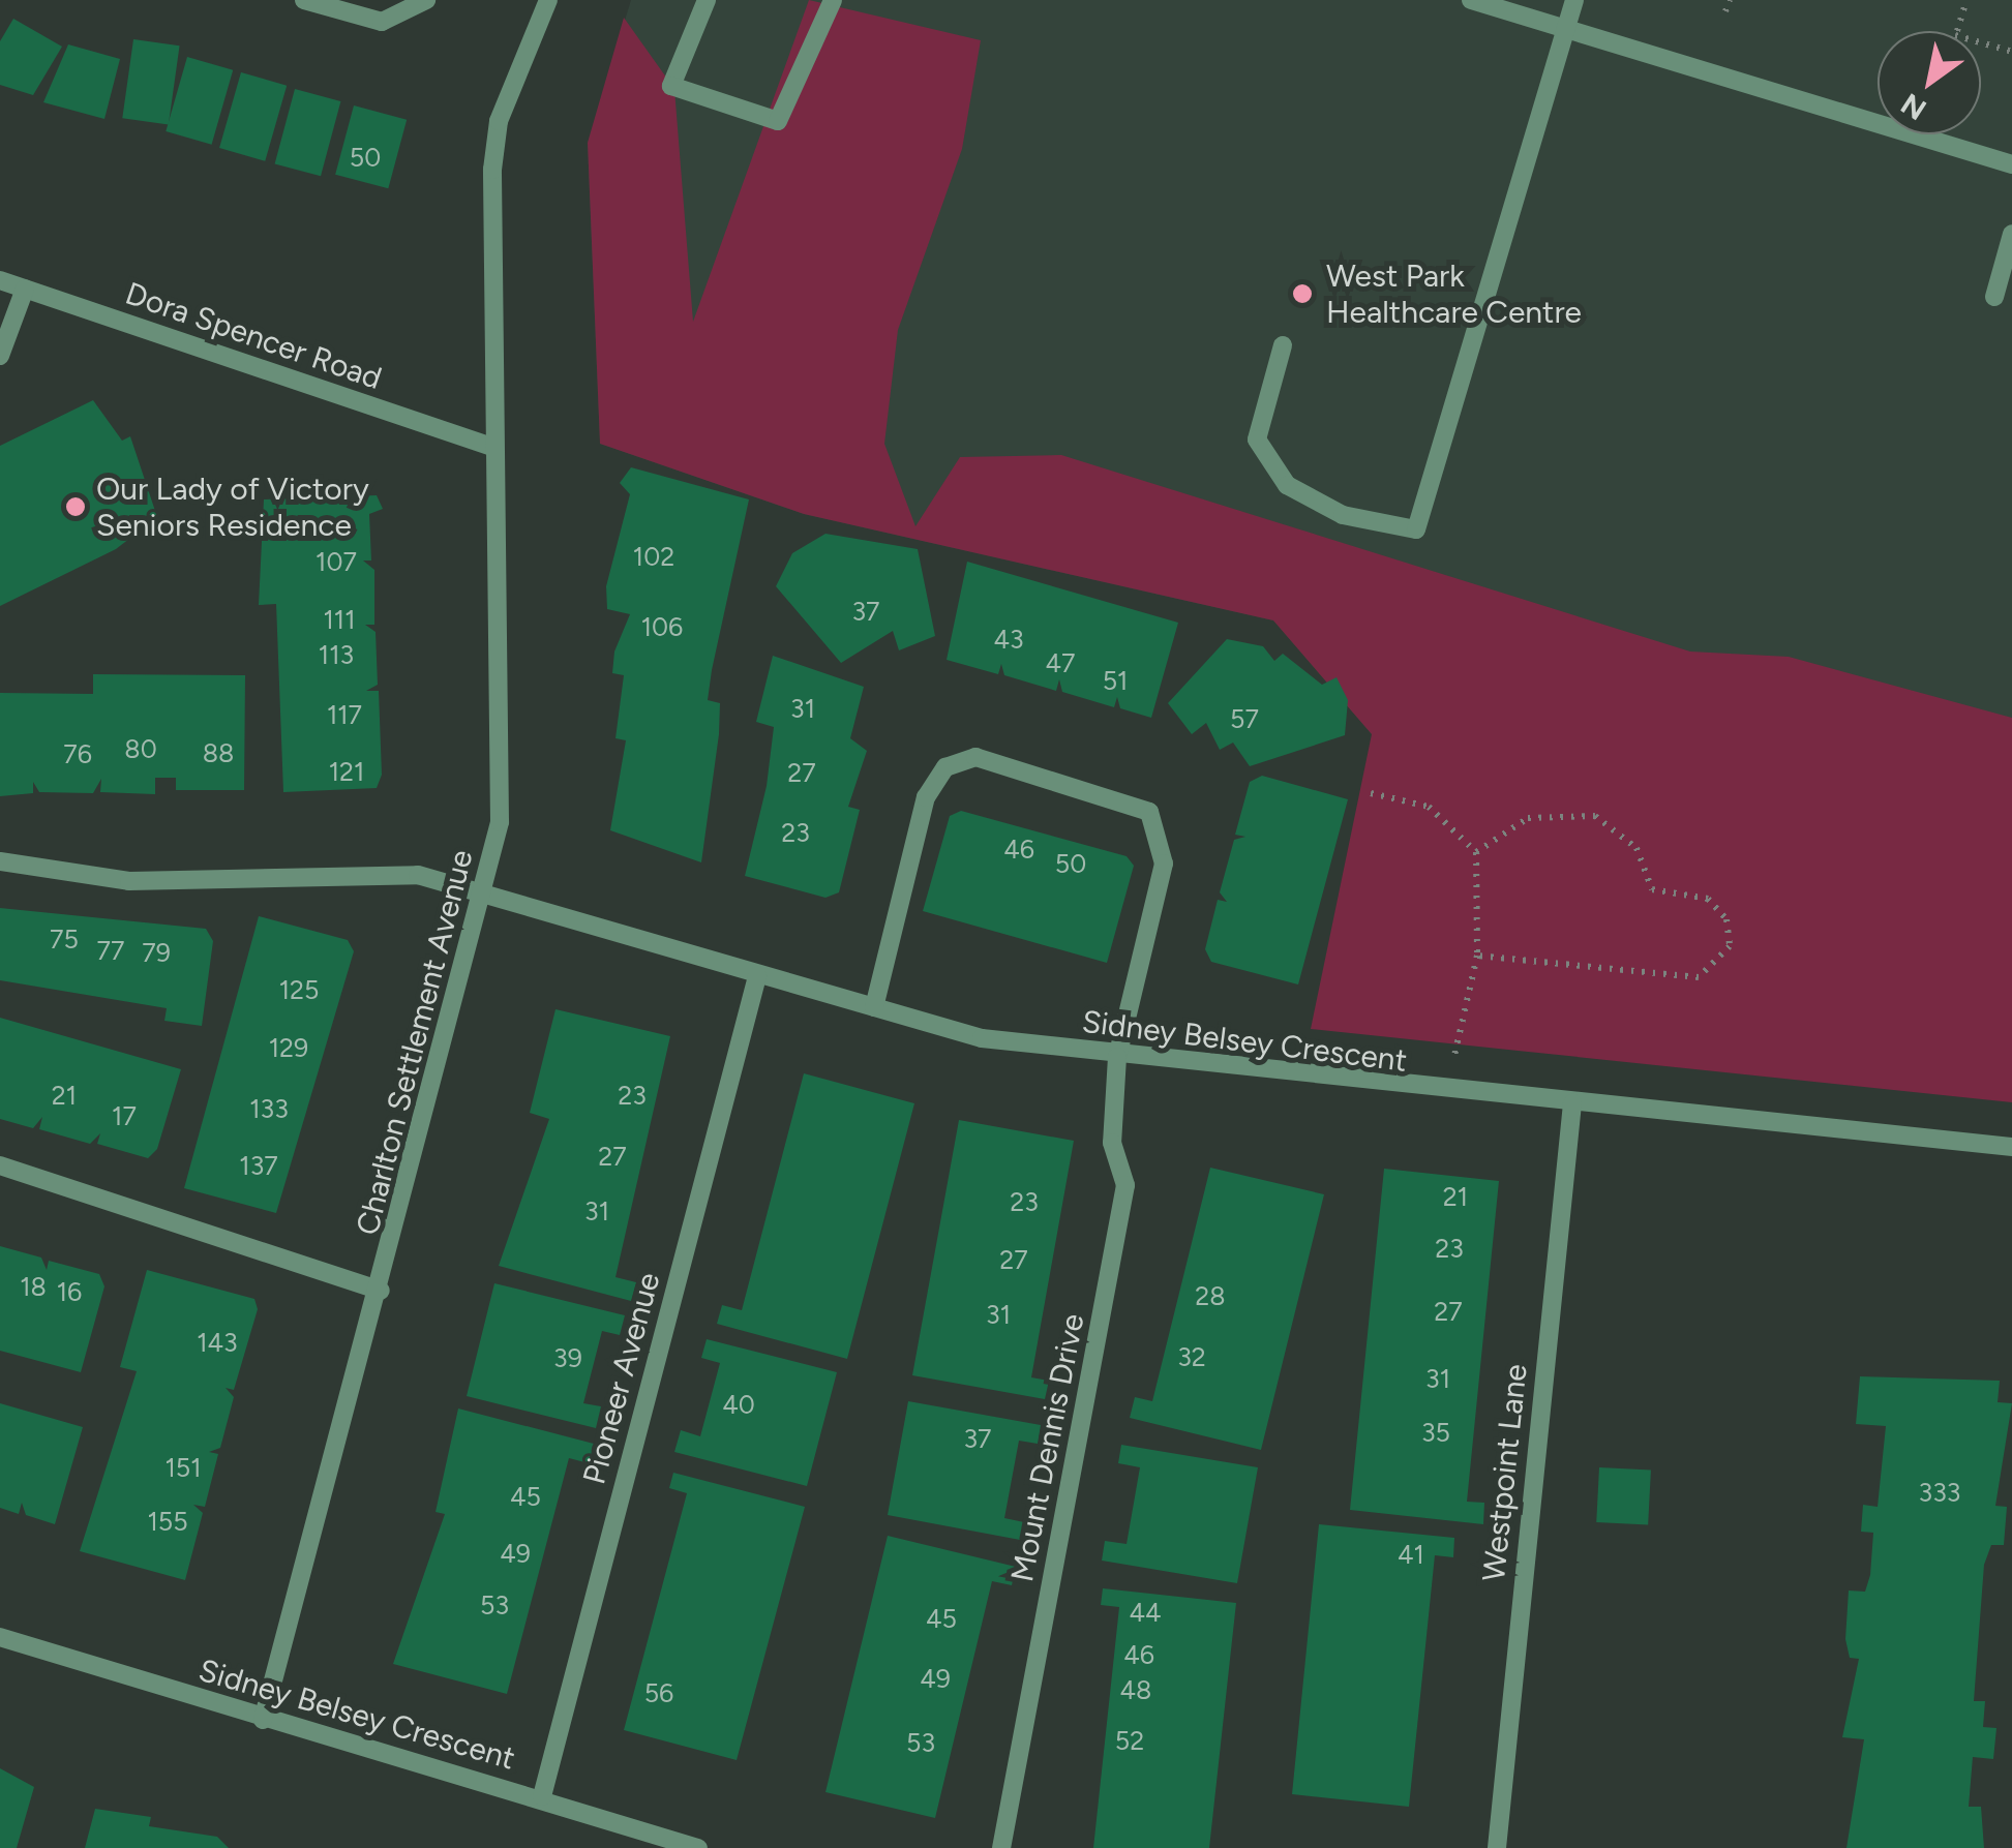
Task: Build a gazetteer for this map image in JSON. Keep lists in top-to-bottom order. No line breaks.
{"streets":{"street":["Dora Spencer Road","Sidney Belsey Crescent","Charlton Settlement Avenue","Pioneer Avenue","Mount Dennis Drive","Westpoint Lane"]},"crossings":[["Dora Spencer Road","Charlton Settlement Avenue"],["Sidney Belsey Crescent","Charlton Settlement Avenue"],["Sidney Belsey Crescent","Pioneer Avenue"],["Sidney Belsey Crescent","Mount Dennis Drive"],["Sidney Belsey Crescent","Westpoint Lane"]],"places":["West Park Healthcare Centre","Our Lady of Victory Seniors Residence"],"house_numbers":["50","102","107","37","111","106","43","113","47","51","31","117","57","80","88","76","121","27","23","46","50","75","77","79","125","129","21","23","133","17","27","137","21","23","31","23","27","18","16","28","27","31","143","32","39","31","40","35","37","151","333","45","155","49","41","53","44","45","46","49","48","56","52","53"],"north":"bottom left"}
